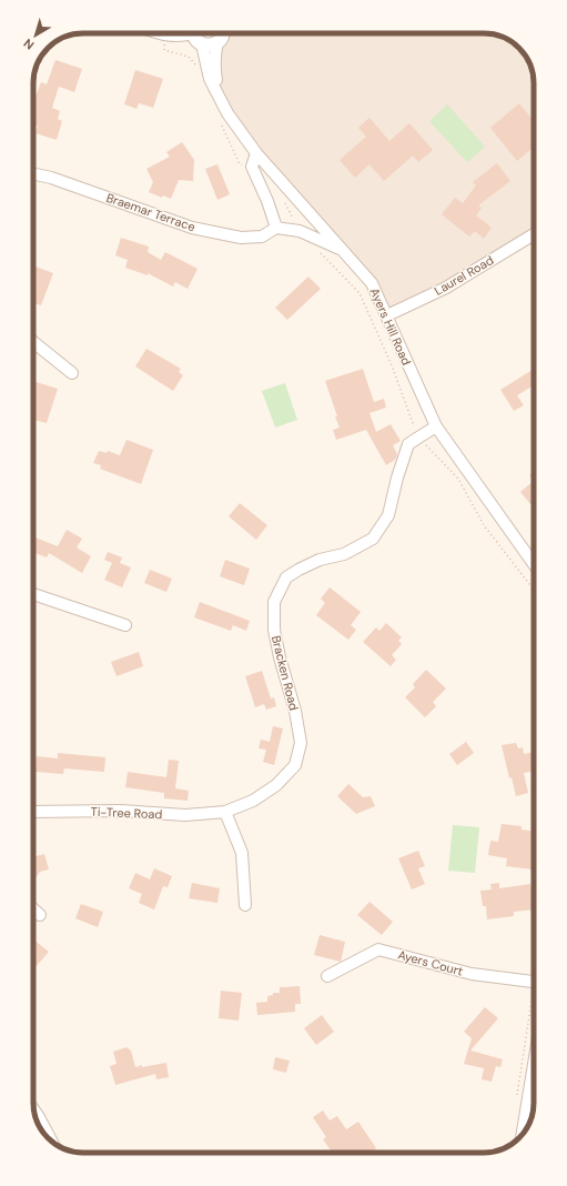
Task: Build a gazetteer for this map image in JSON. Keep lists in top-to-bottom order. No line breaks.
{"streets":{"street":["Braemar Terrace","Laurel Road","Ayers Hill Road","Bracken Road","Ti-Tree Road","Ayers Court"]},"crossings":[["Laurel Road","Ayers Hill Road"],["Ayers Hill Road","Bracken Road"],["Bracken Road","Ti-Tree Road"]],"north":"bottom left"}
